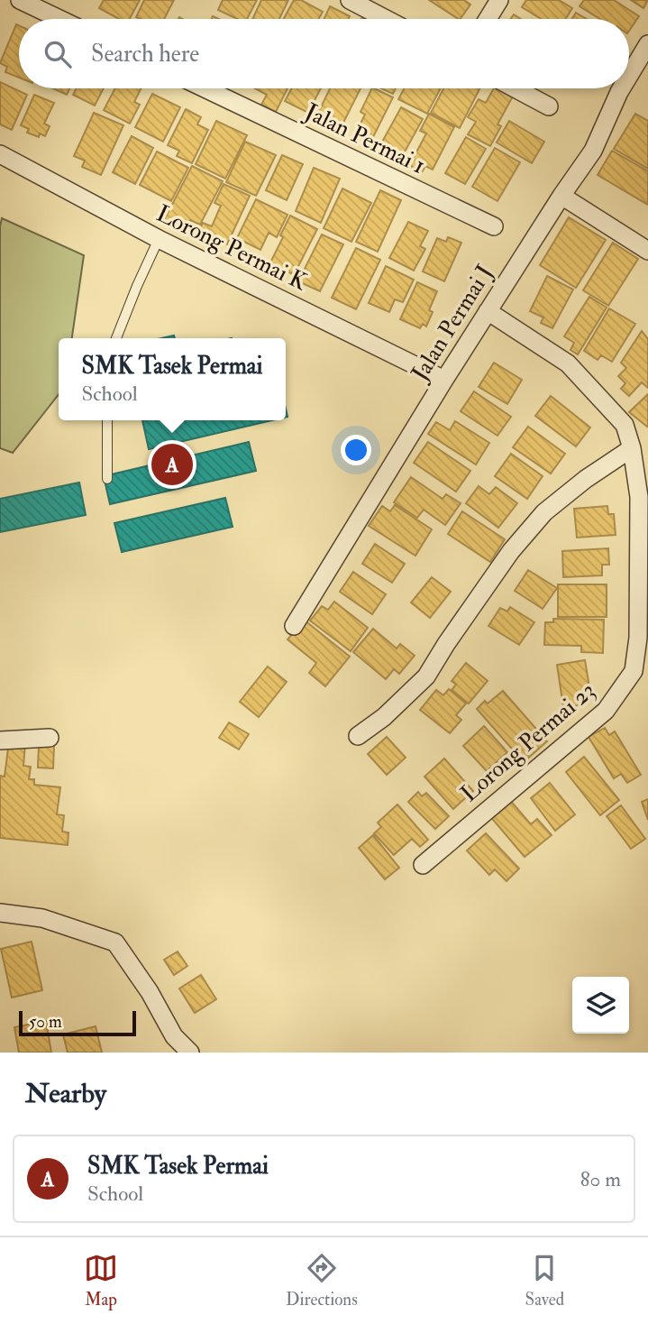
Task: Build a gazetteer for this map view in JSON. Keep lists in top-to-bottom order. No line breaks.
{"streets":{"street":["Jalan Permai 1","Lorong Permai K","Jalan Permai J","Lorong Permai 23"]},"crossings":[["Lorong Permai K","Jalan Permai J"],["Jalan Permai J","Lorong Permai 23"]],"scale_bar":"50 m","page":{"search":"Search here","popup":["SMK Tasek Permai","School"],"pins":"A","scale":"50 m","heading":"Nearby","list":[{"mark":"A","name":"SMK Tasek Permai","note":"School","value":"80 m"}],"nav":["Map","Directions","Saved"]}}
